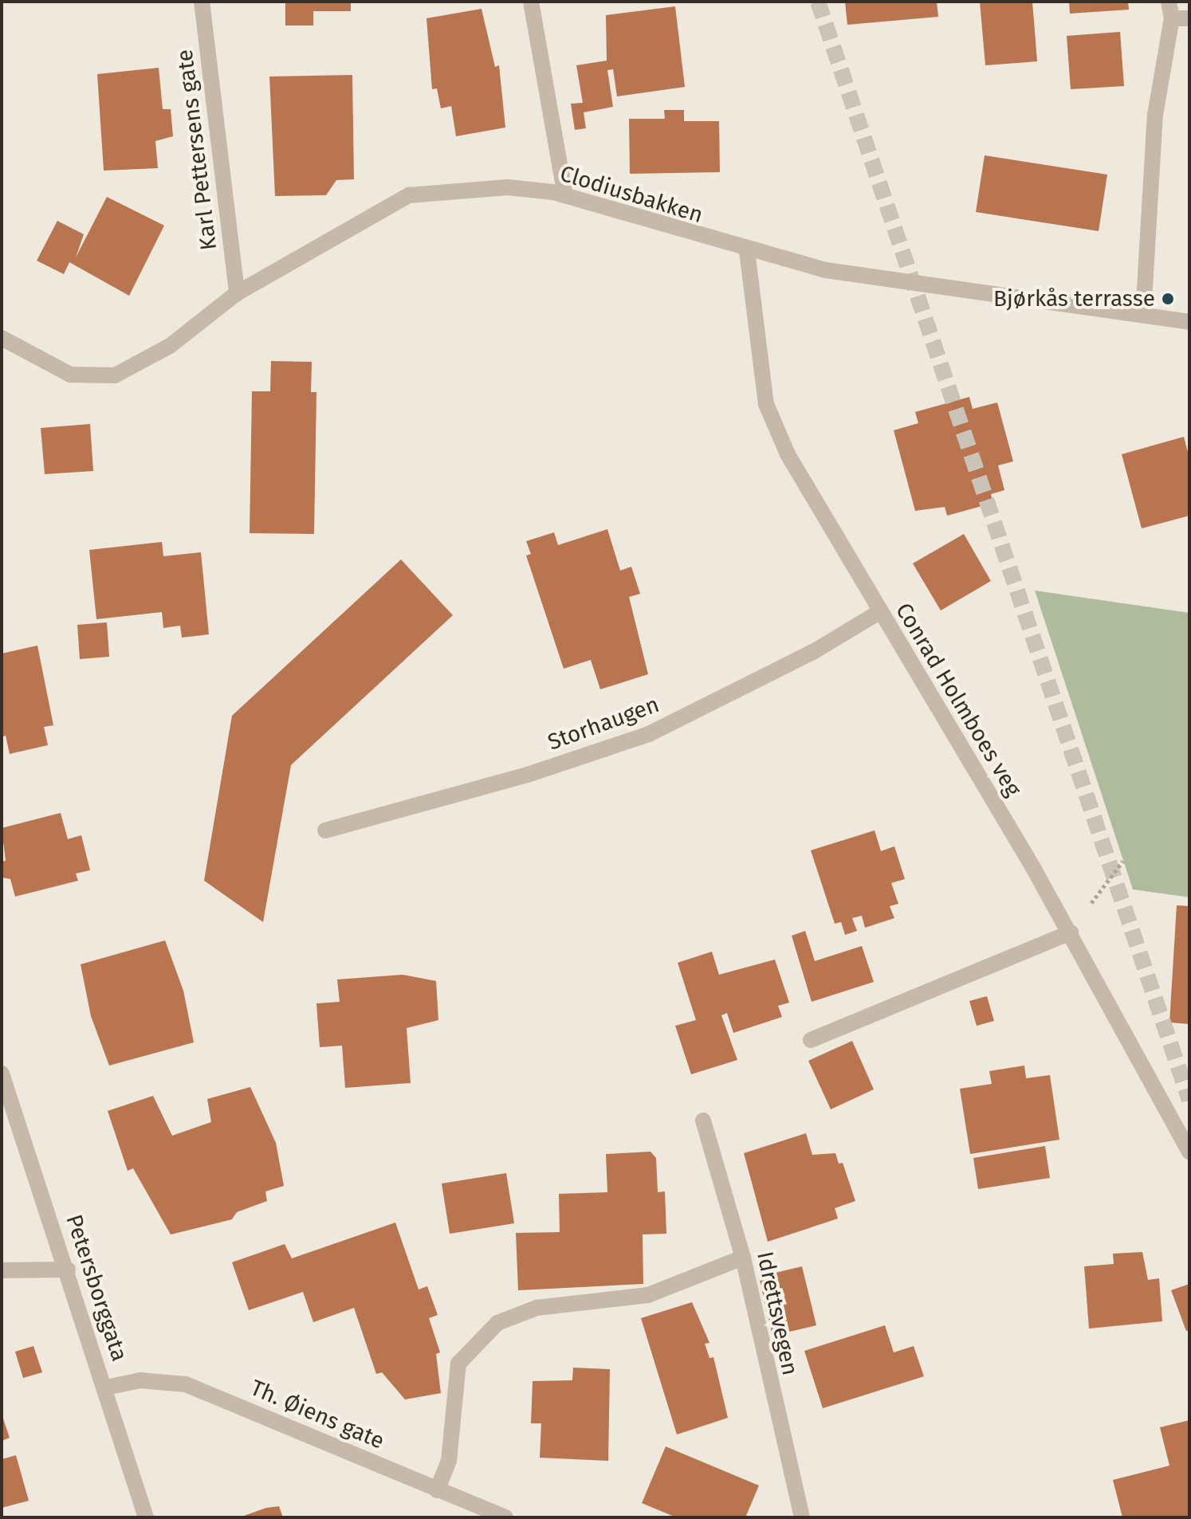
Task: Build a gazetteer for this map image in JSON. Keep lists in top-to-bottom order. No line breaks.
{"streets":{"street":["Karl Pettersens gate","Clodiusbakken","Conrad Holmboes veg","Storhaugen","Petersborggata","Idrettsvegen","Th. Øiens gate"]},"crossings":[["Karl Pettersens gate","Clodiusbakken"],["Clodiusbakken","Conrad Holmboes veg"],["Conrad Holmboes veg","Storhaugen"],["Petersborggata","Th. Øiens gate"]],"places":["Bjørkås terrasse"]}
